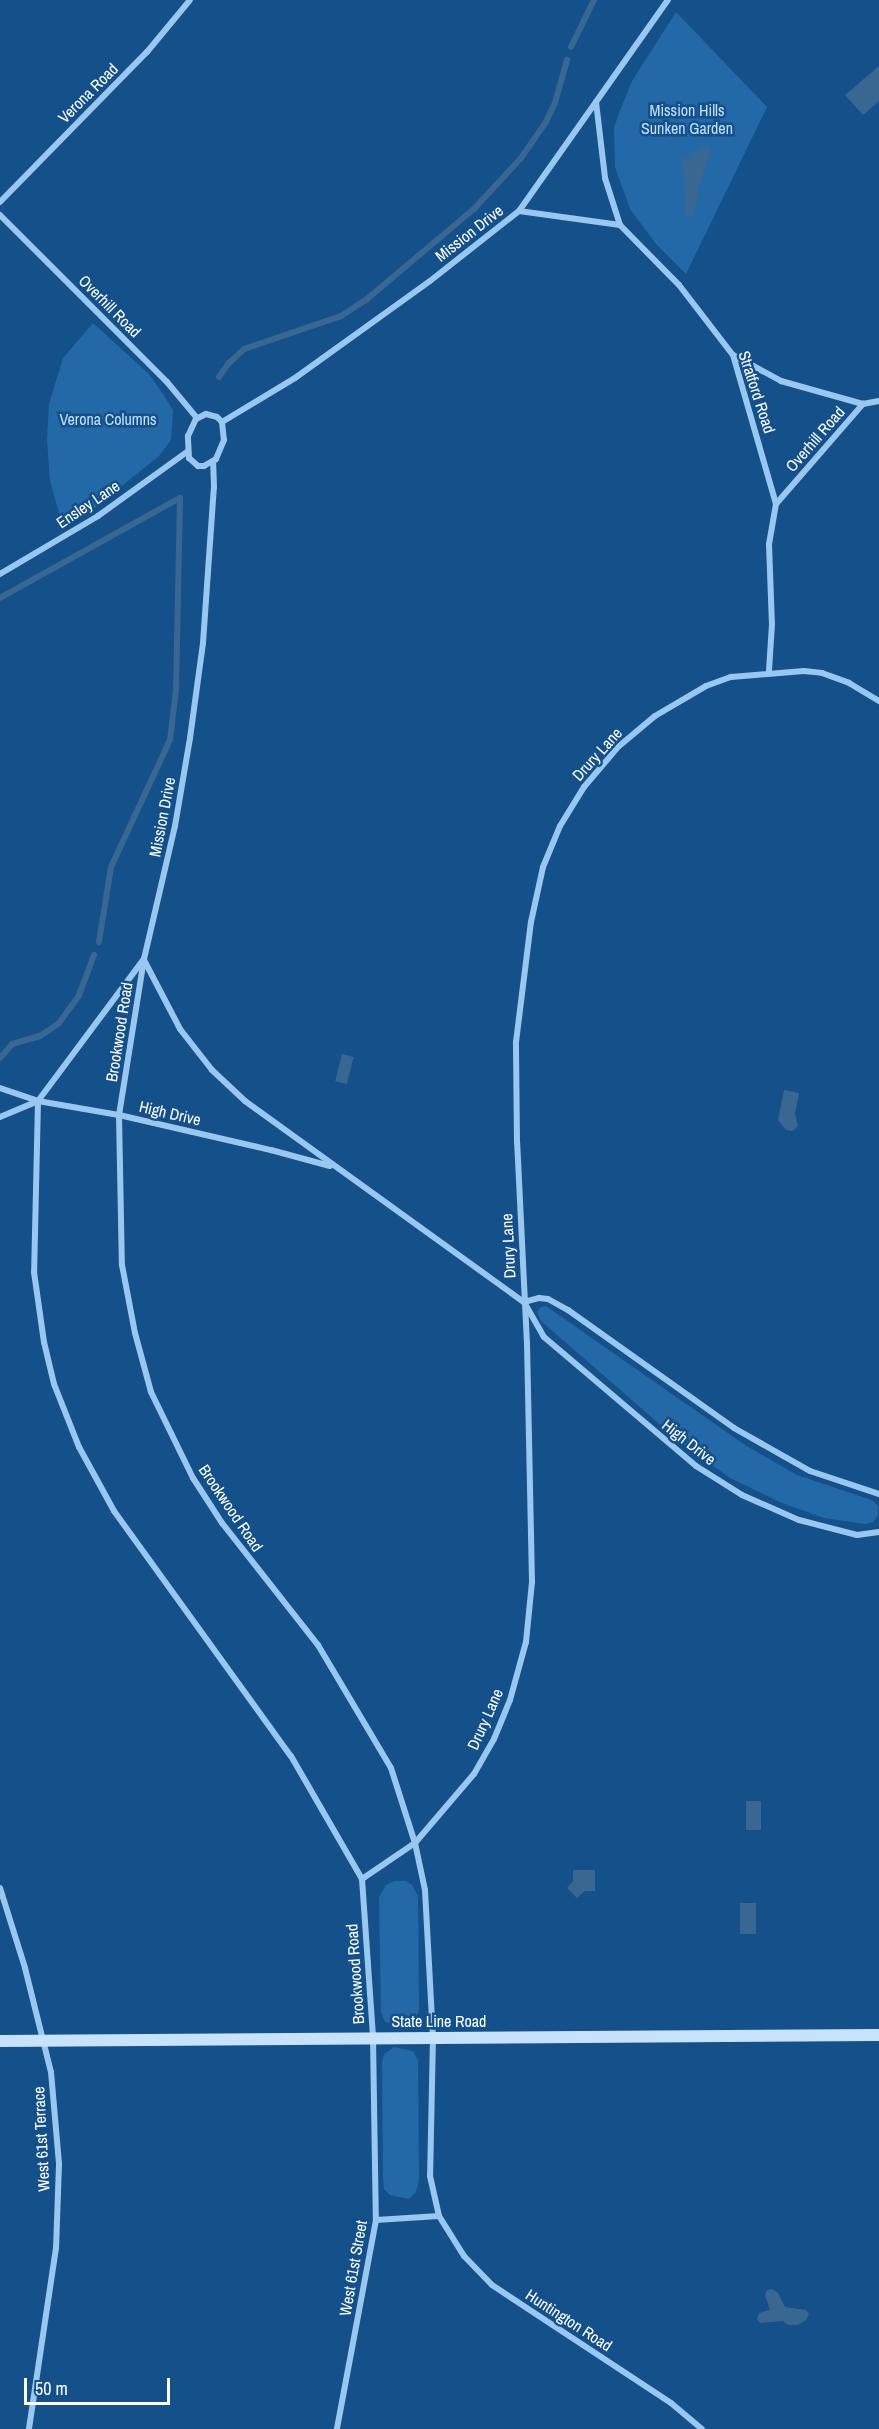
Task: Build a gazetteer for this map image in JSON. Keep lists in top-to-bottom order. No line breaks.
{"streets":{"main road":["State Line Road"],"street":["Verona Road","Mission Drive","Overhill Road","Stratford Road","Ensley Lane","Drury Lane","Brookwood Road","High Drive","West 61st Terrace","West 61st Street","Huntington Road"]},"crossings":[["Mission Drive","Overhill Road"],["Mission Drive","Ensley Lane"],["Mission Drive","Brookwood Road"],["Mission Drive","High Drive"],["Overhill Road","Stratford Road"],["Overhill Road","Ensley Lane"],["Stratford Road","Drury Lane"],["Drury Lane","Brookwood Road"],["Drury Lane","High Drive"],["Brookwood Road","High Drive"],["Brookwood Road","State Line Road"],["Brookwood Road","West 61st Street"],["Brookwood Road","Huntington Road"],["State Line Road","West 61st Terrace"],["State Line Road","West 61st Street"],["State Line Road","Huntington Road"]],"parks":["Mission Hills Sunken Garden","Verona Columns"],"scale_bar":"50 m"}
